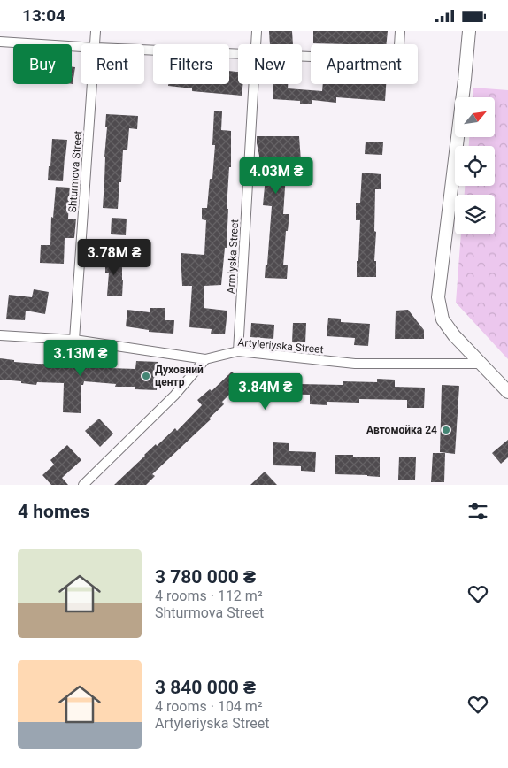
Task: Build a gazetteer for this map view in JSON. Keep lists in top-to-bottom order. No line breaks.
{"streets":{"street":["Shturmova Street","Armiyska Street","Artyleriyska Street"]},"crossings":[["Shturmova Street","Artyleriyska Street"],["Armiyska Street","Artyleriyska Street"]],"places":["Духовний центр","Автомойка 24"],"north":"top right","page":{"status":"13:04","chip":["Buy","Rent","Filters","New","Apartment"],"price":["4.03M ₴","3.78M ₴","3.13M ₴","3.84M ₴"],"heading":"4 homes","list":[{"name":"3 780 000 ₴","note":"4 rooms · 112 m² · Shturmova Street"},{"name":"3 840 000 ₴","note":"4 rooms · 104 m² · Artyleriyska Street"}]}}
